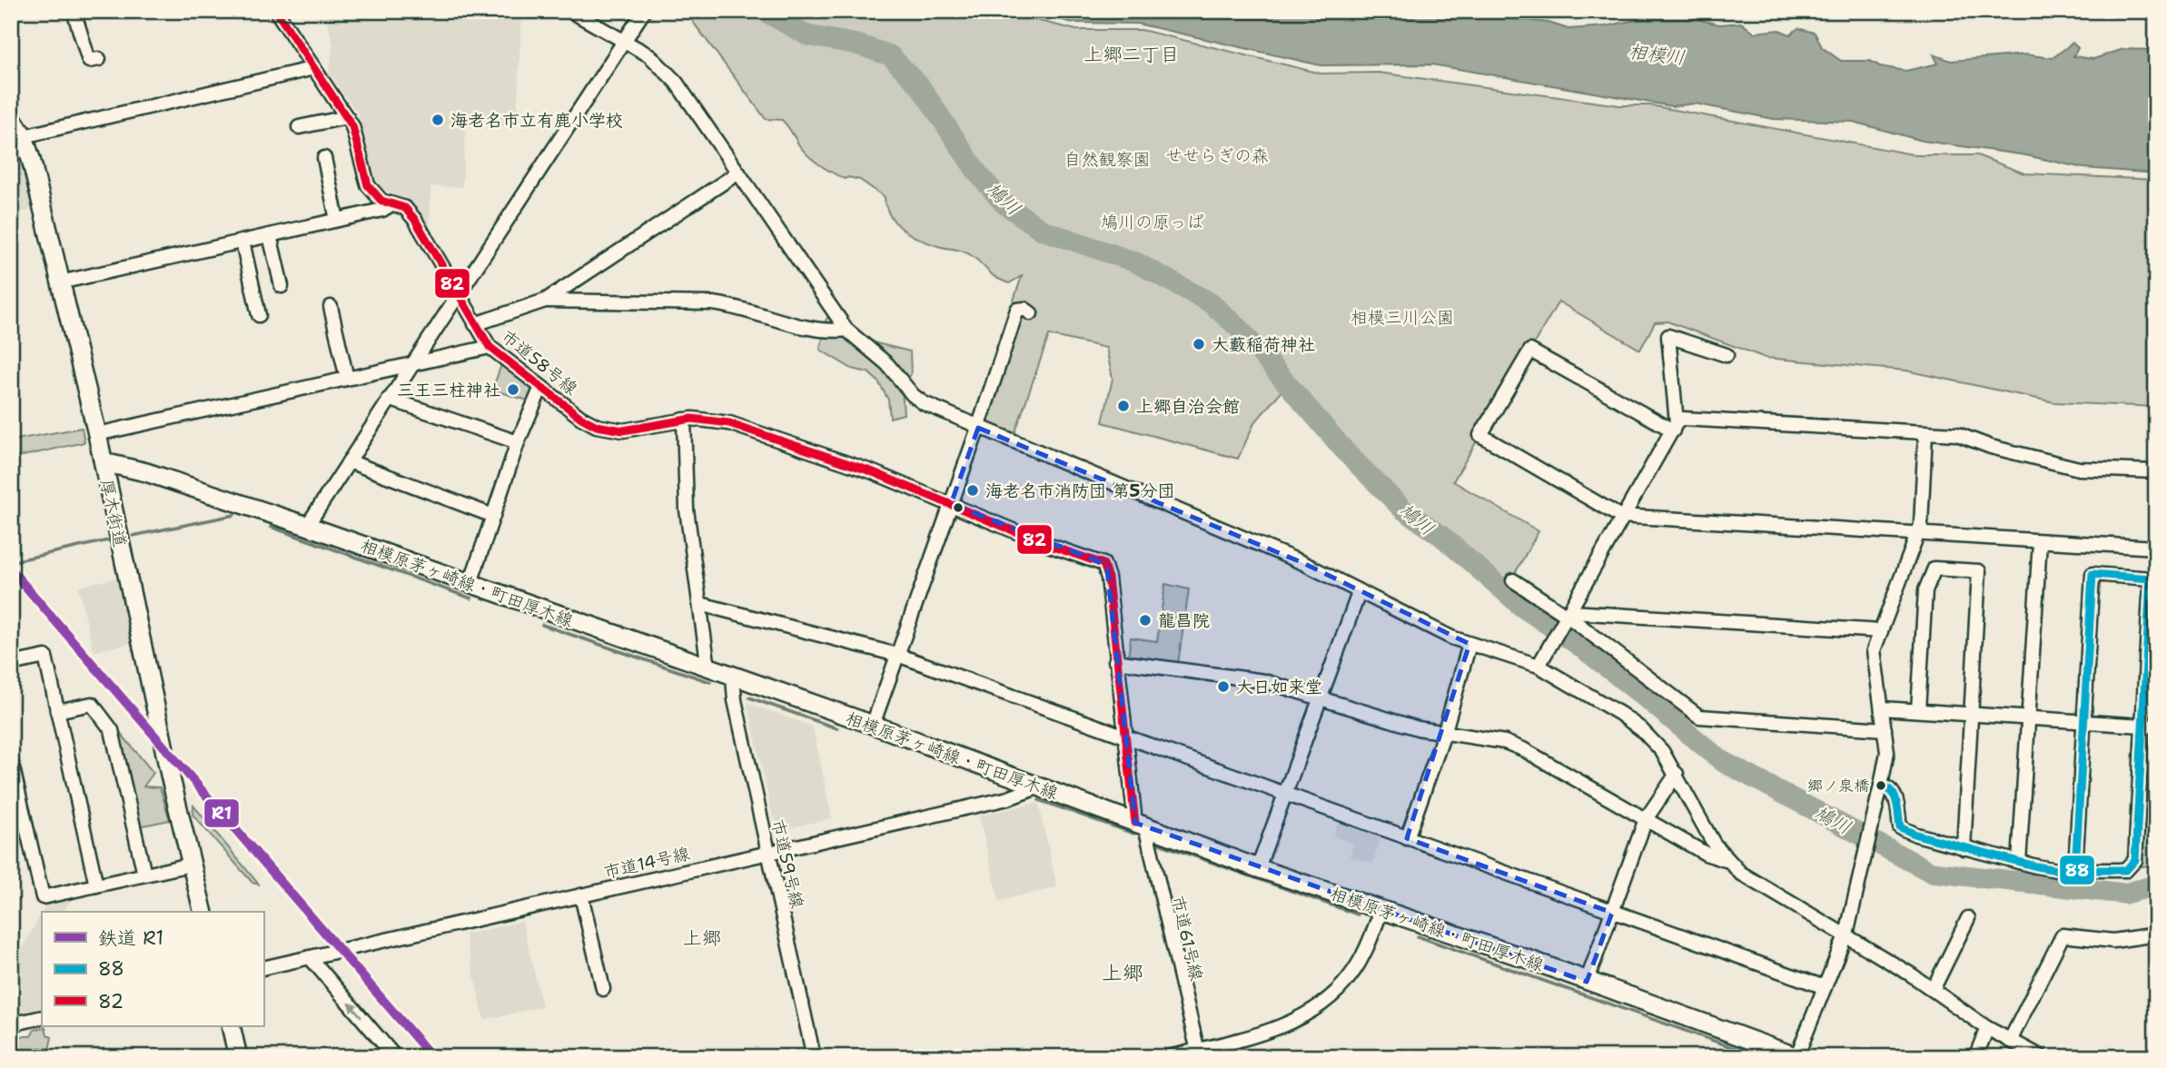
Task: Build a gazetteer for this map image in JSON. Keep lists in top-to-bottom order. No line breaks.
{"streets":{"main road":["厚木街道","相模原茅ヶ崎線・町田厚木線"],"street":["市道58号線","市道14号線","市道59号線","市道61号線"]},"crossings":[["市道58号線","市道61号線"],["厚木街道","相模原茅ヶ崎線・町田厚木線"],["相模原茅ヶ崎線・町田厚木線","市道14号線"],["相模原茅ヶ崎線・町田厚木線","市道59号線"],["相模原茅ヶ崎線・町田厚木線","市道61号線"],["市道14号線","市道59号線"]],"districts":["上郷二丁目","上郷","上郷"],"water":["相模川","鳩川"],"parks":["せせらぎの森","自然観察園","鳩川の原っぱ","相模三川公園"],"places":["海老名市立有鹿小学校","大藪稲荷神社","三王三柱神社","上郷自治会館","海老名市消防団 第5分団","龍昌院","大日如来堂","郷ノ泉橋"],"lines":["transit line 82","rail line R1","transit line 88"],"legend":["鉄道 R1","88","82"]}
